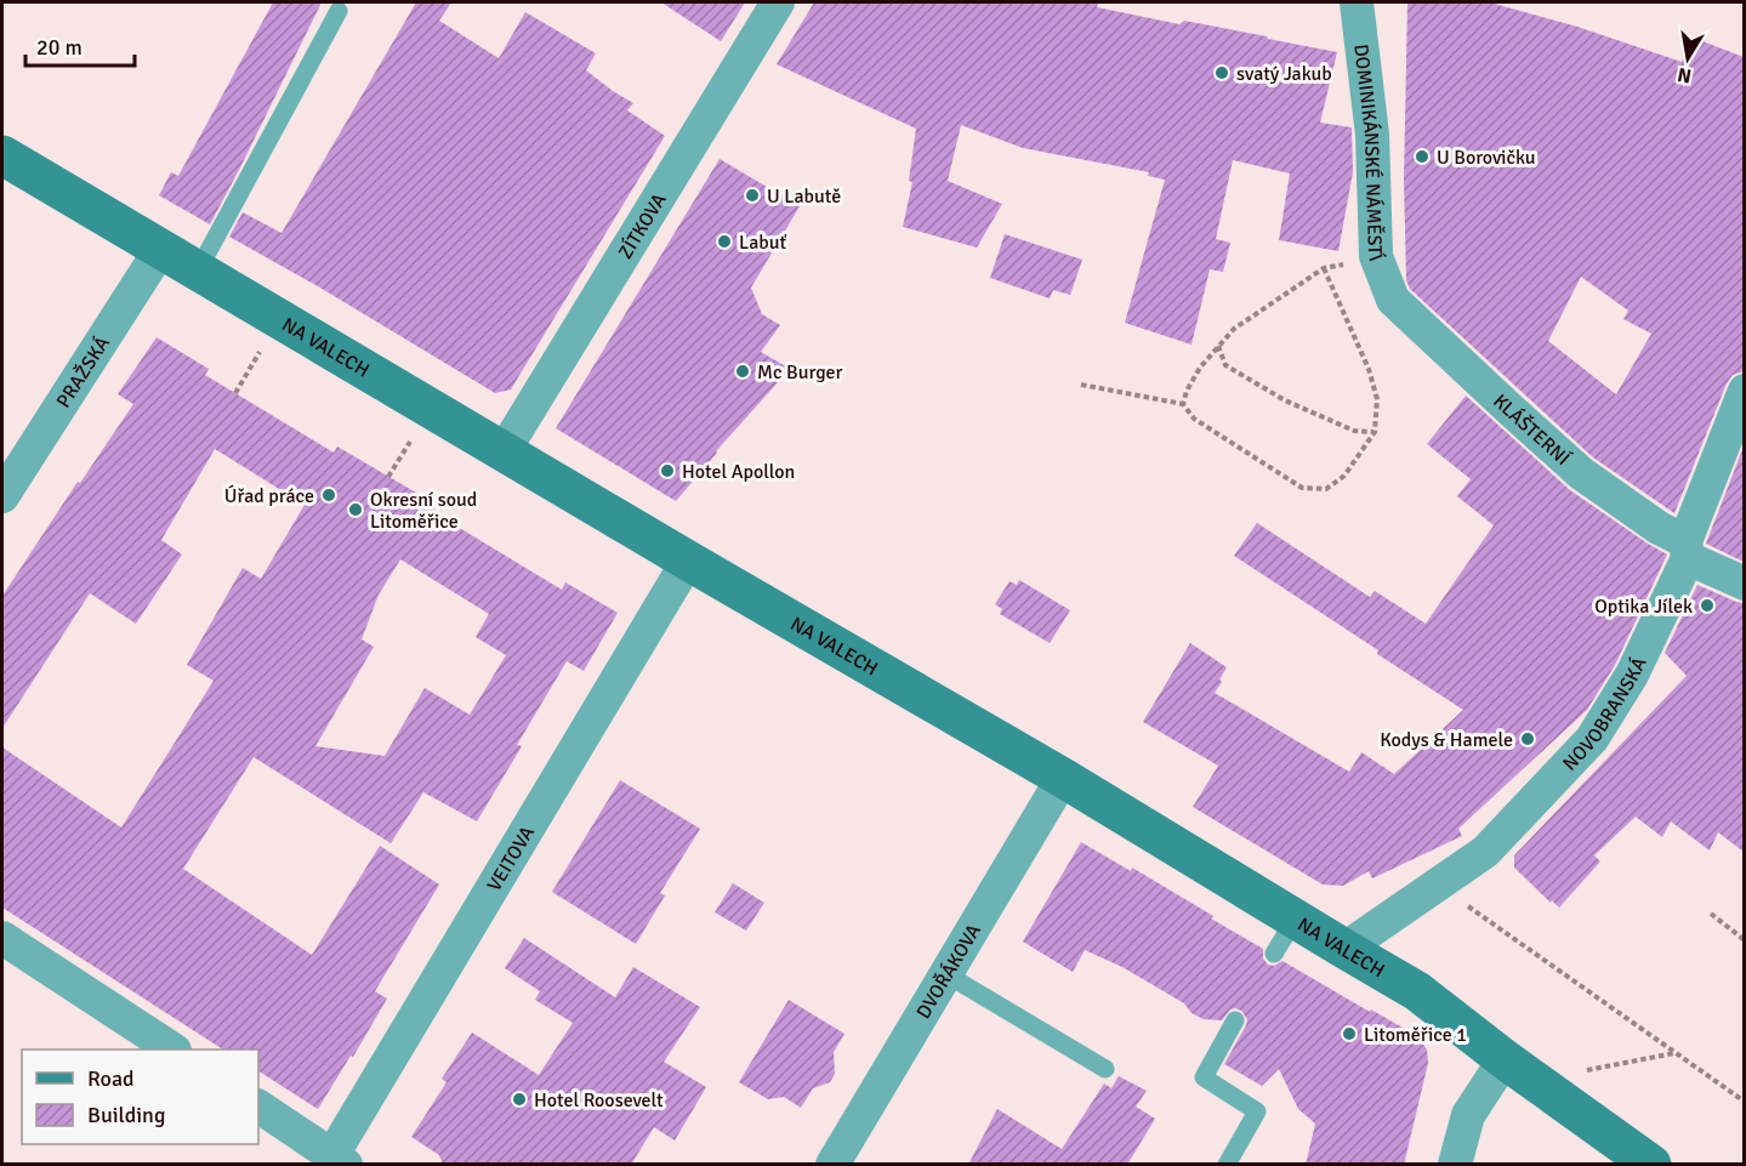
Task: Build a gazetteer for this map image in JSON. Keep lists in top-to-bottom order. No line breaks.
{"streets":{"main road":["NA VALECH"],"street":["DOMINIKÁNSKÉ NÁMĚSTÍ","ZÍTKOVA","PRAŽSKÁ","KLÁŠTERNÍ","NOVOBRANSKÁ","VEITOVA","DVOŘÁKOVA"]},"crossings":[["DOMINIKÁNSKÉ NÁMĚSTÍ","KLÁŠTERNÍ"],["ZÍTKOVA","NA VALECH"],["NA VALECH","PRAŽSKÁ"],["NA VALECH","NOVOBRANSKÁ"],["NA VALECH","VEITOVA"],["NA VALECH","DVOŘÁKOVA"],["KLÁŠTERNÍ","NOVOBRANSKÁ"]],"places":["svatý Jakub","U Borovičku","U Labutě","Labuť","Mc Burger","Hotel Apollon","Úřad práce","Okresní soud Litoměřice","Optika Jílek","Kodys & Hamele","Litoměřice 1","Hotel Roosevelt"],"legend":["Road","Building"],"scale_bar":"20 m","north":"bottom"}
